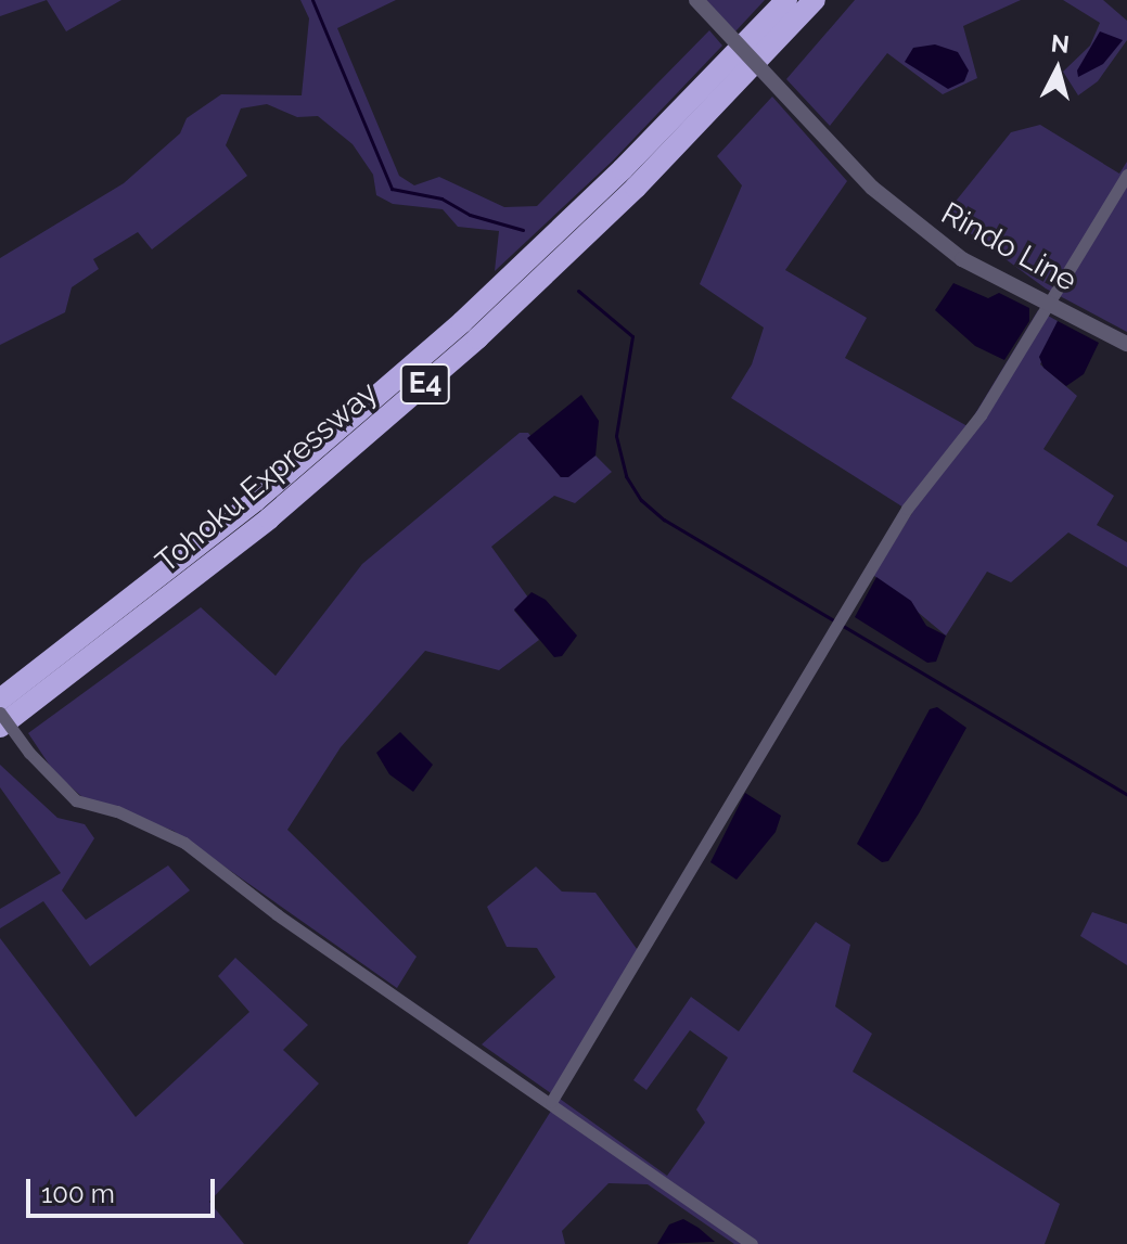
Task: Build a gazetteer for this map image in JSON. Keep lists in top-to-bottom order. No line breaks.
{"streets":{"highway":["E4","Tohoku Expressway"],"street":["Rindo Line"]},"scale_bar":"100 m","north":"top"}
